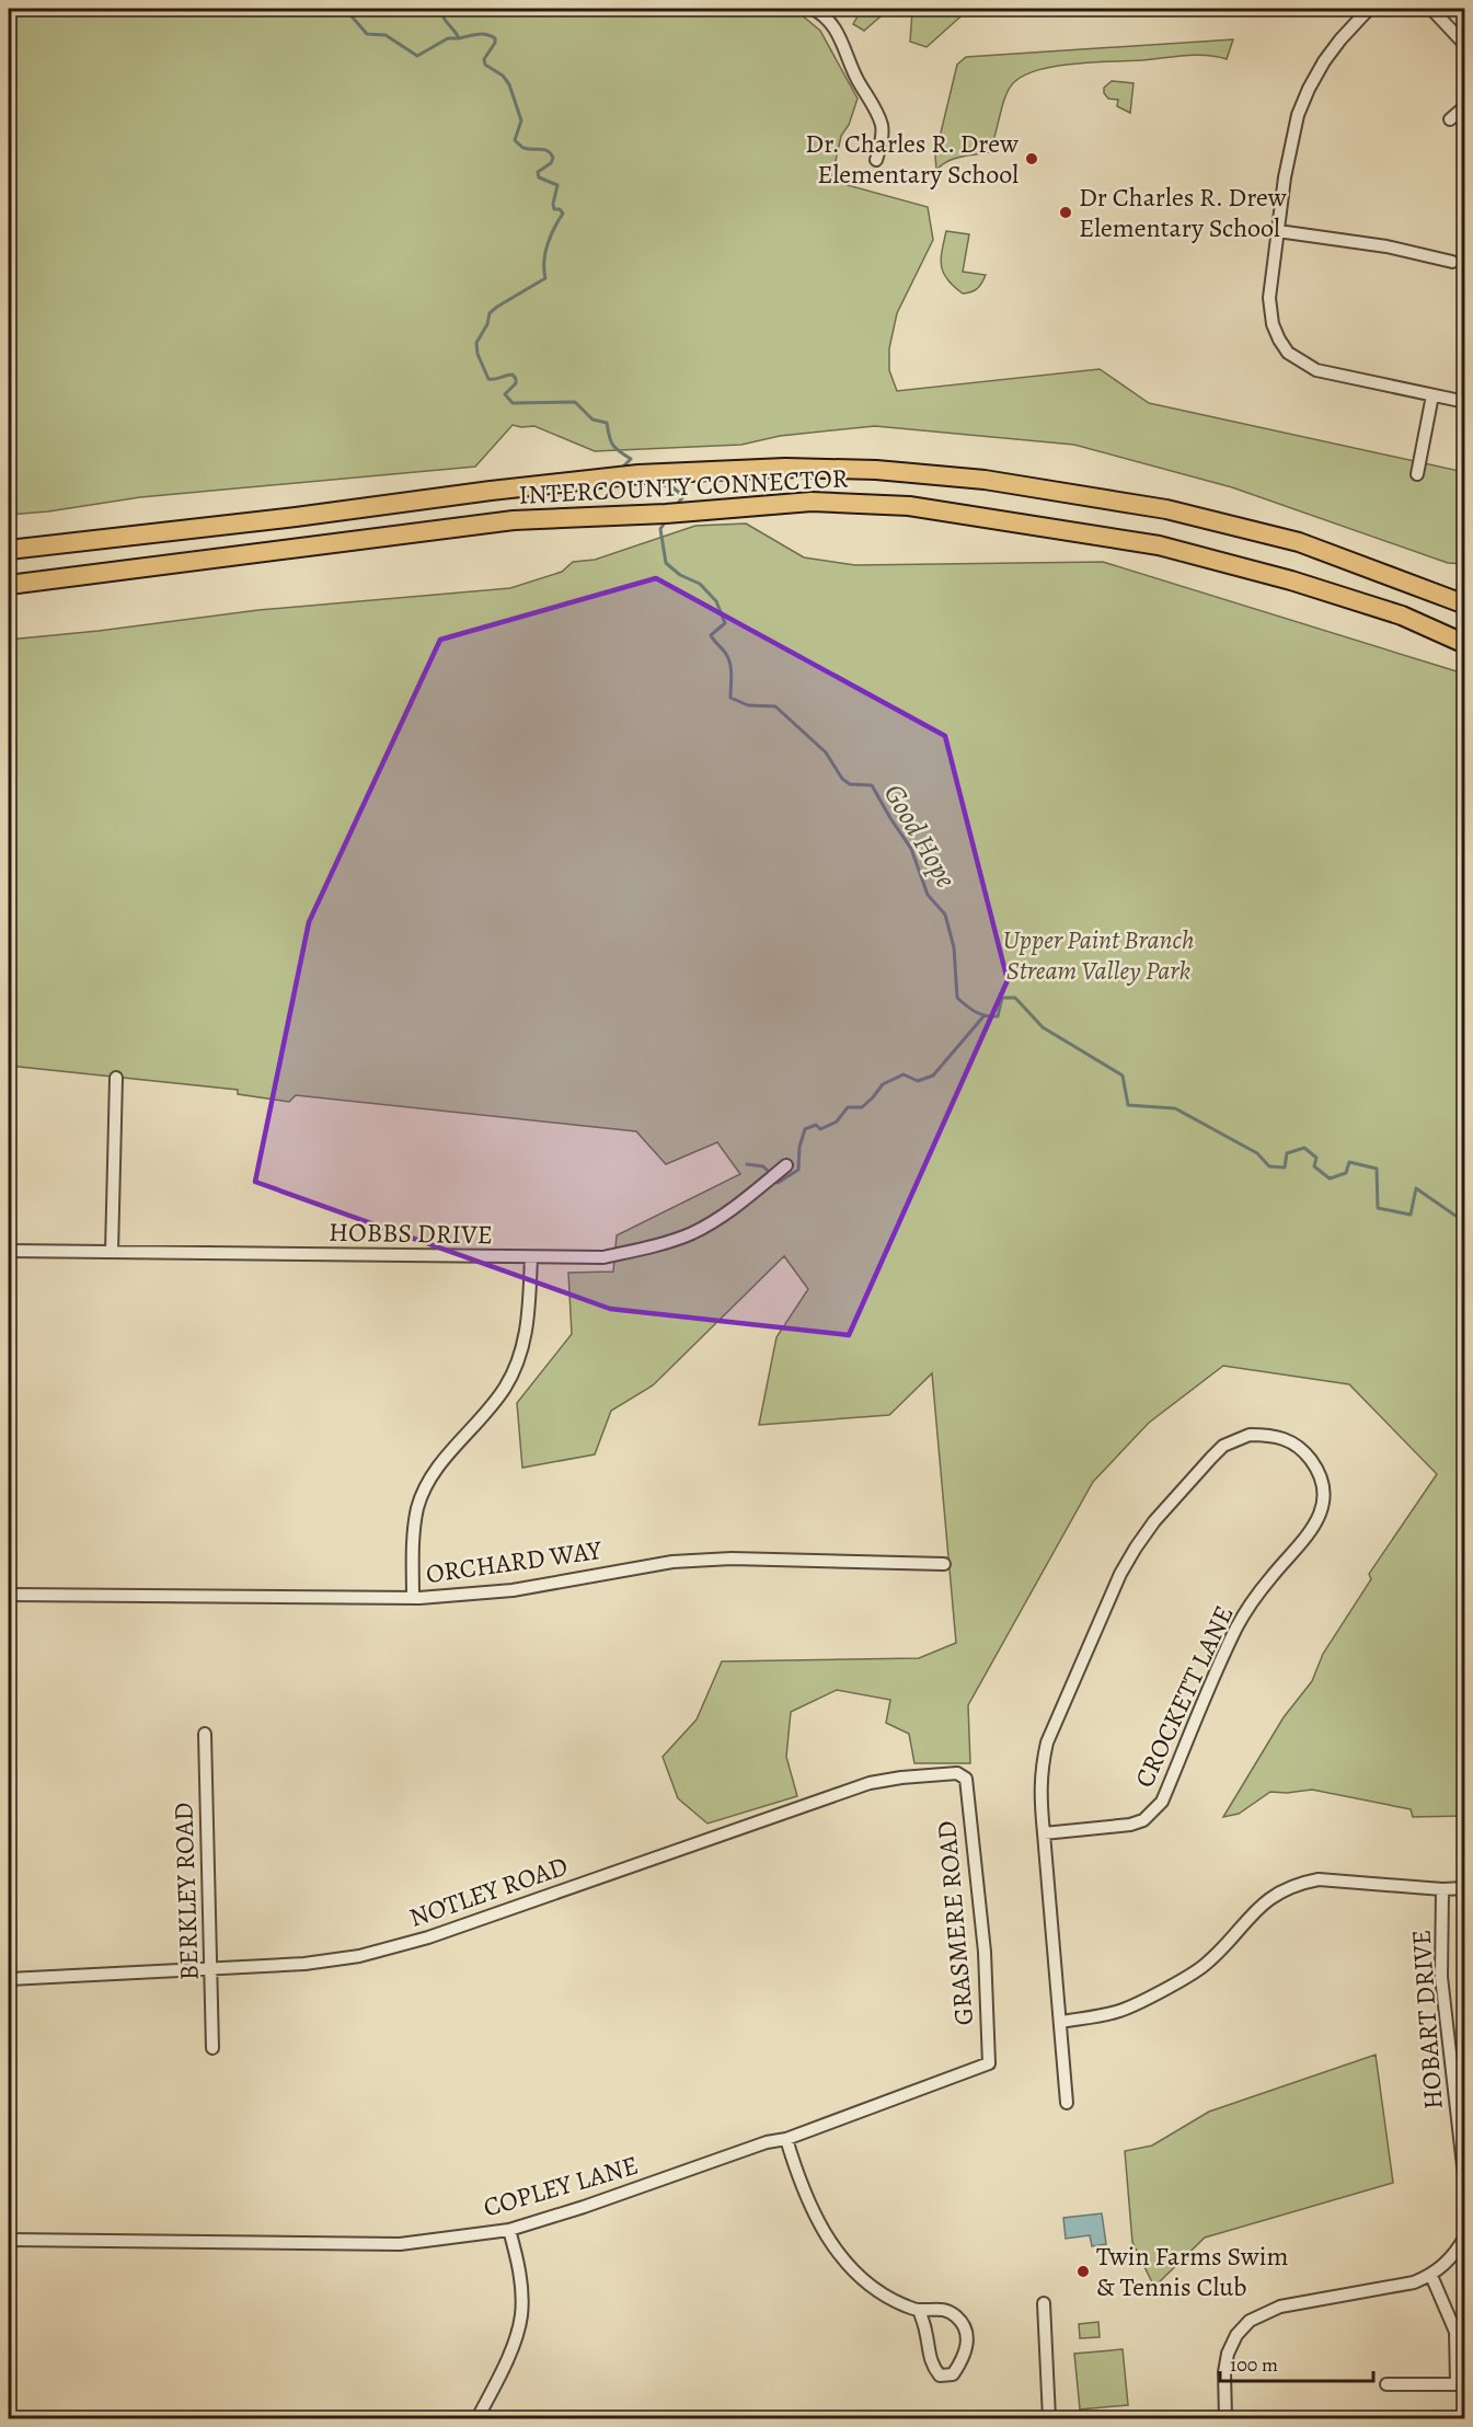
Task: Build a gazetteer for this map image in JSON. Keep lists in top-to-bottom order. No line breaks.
{"streets":{"highway":["INTERCOUNTY CONNECTOR"],"street":["HOBBS DRIVE","ORCHARD WAY","CROCKETT LANE","BERKLEY ROAD","NOTLEY ROAD","GRASMERE ROAD","HOBART DRIVE","COPLEY LANE"]},"crossings":[["BERKLEY ROAD","NOTLEY ROAD"],["NOTLEY ROAD","GRASMERE ROAD"],["GRASMERE ROAD","COPLEY LANE"]],"water":["Good Hope"],"parks":["Upper Paint Branch Stream Valley Park"],"places":["Dr. Charles R. Drew Elementary School","Dr Charles R. Drew Elementary School","Twin Farms Swim & Tennis Club"],"scale_bar":"100 m"}
